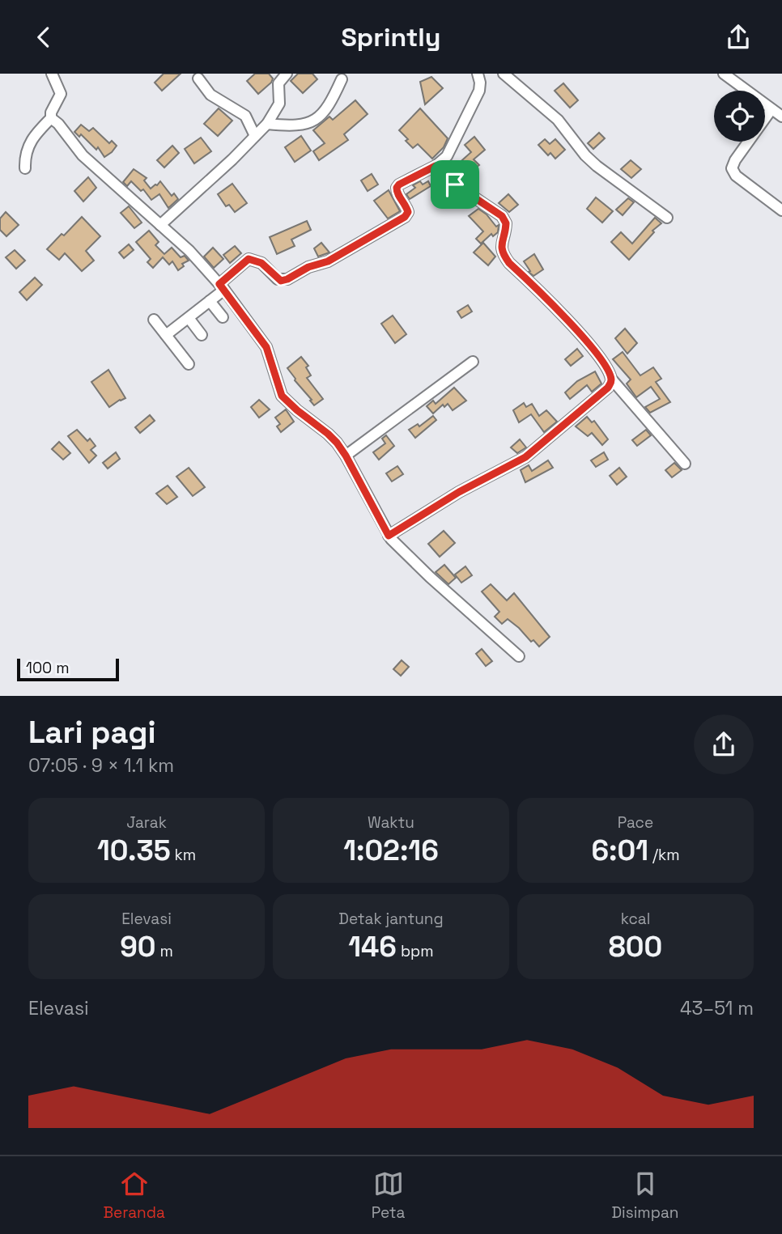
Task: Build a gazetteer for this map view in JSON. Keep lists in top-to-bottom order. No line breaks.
{"scale_bar":"100 m","page":{"header":"Sprintly","scale":"100 m","heading":["Lari pagi","07:05 · 9 × 1.1 km"],"stats":[["Jarak","10.35 km"],["Waktu","1:02:16"],["Pace","6:01 /km"],["Elevasi","90 m"],["Detak jantung","146 bpm"],["kcal","800"]],"chart":["Elevasi","43–51 m"],"tabs":["Beranda","Peta","Disimpan"]}}
